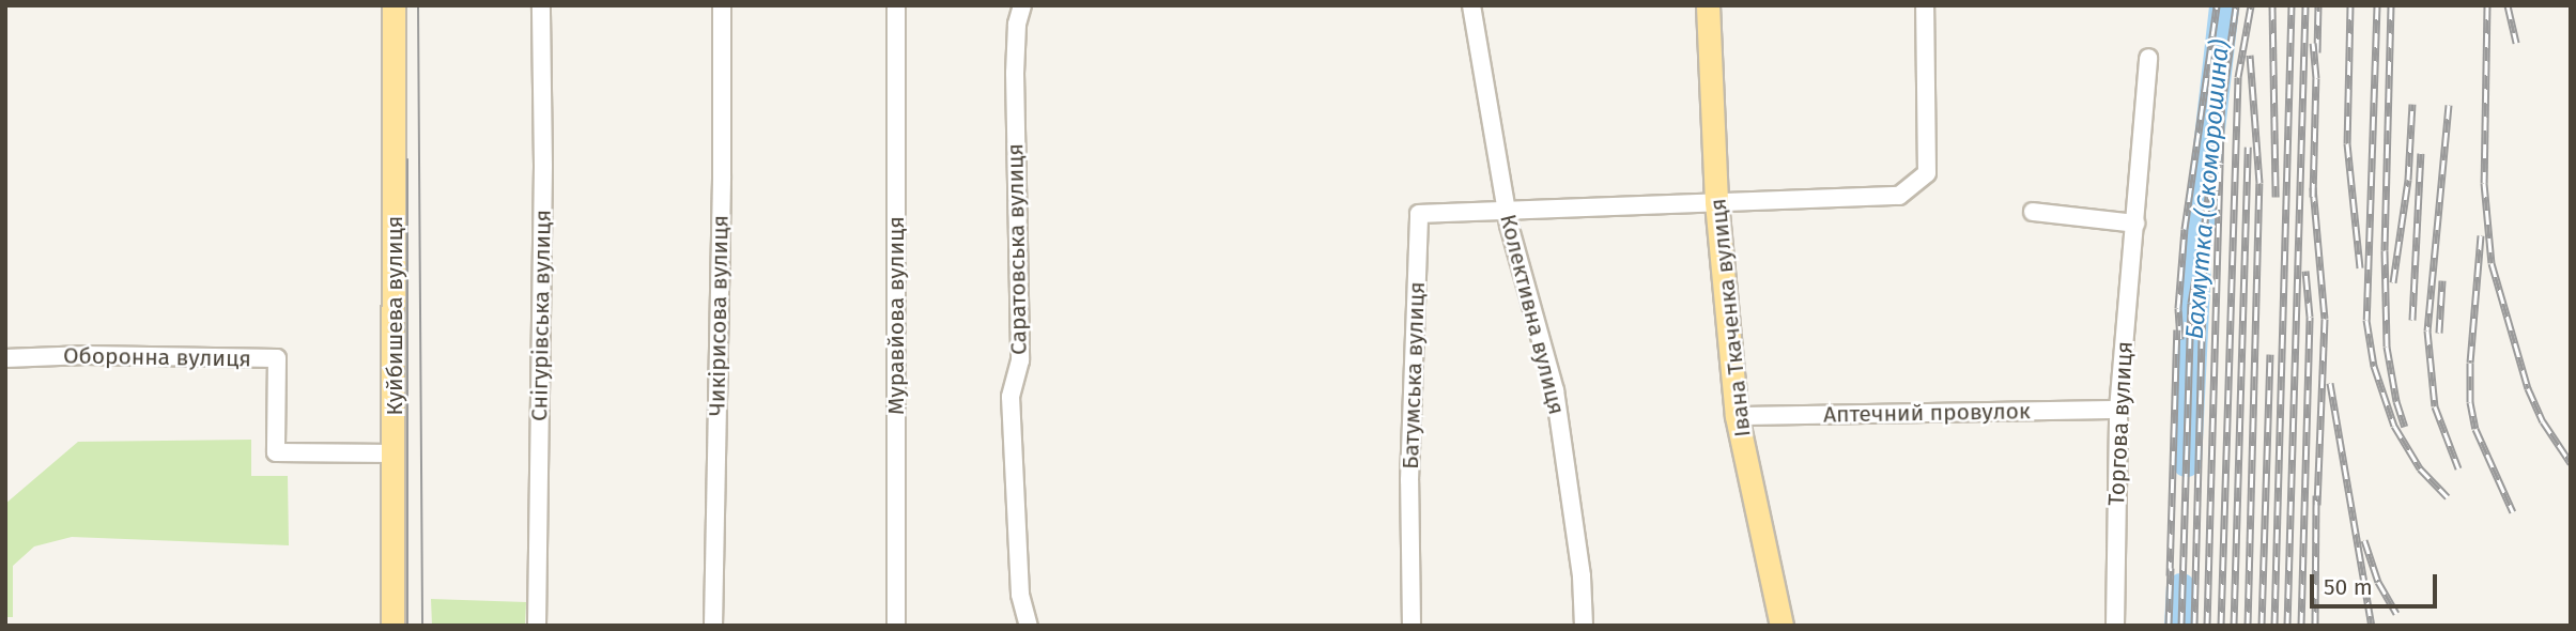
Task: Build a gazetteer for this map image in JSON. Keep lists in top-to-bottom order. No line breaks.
{"streets":{"main road":["Куйбишева вулиця","Івана Ткаченка вулиця"],"street":["Саратовська вулиця","Колективна вулиця","Снігурівська вулиця","Чикірисова вулиця","Муравйова вулиця","Оборонна вулиця","Батумська вулиця","Аптечний провулок","Торгова вулиця"]},"crossings":[["Колективна вулиця","Батумська вулиця"],["Куйбишева вулиця","Оборонна вулиця"],["Івана Ткаченка вулиця","Аптечний провулок"],["Аптечний провулок","Торгова вулиця"]],"water":["Бахмутка (Скоморошина)"],"scale_bar":"50 m"}
